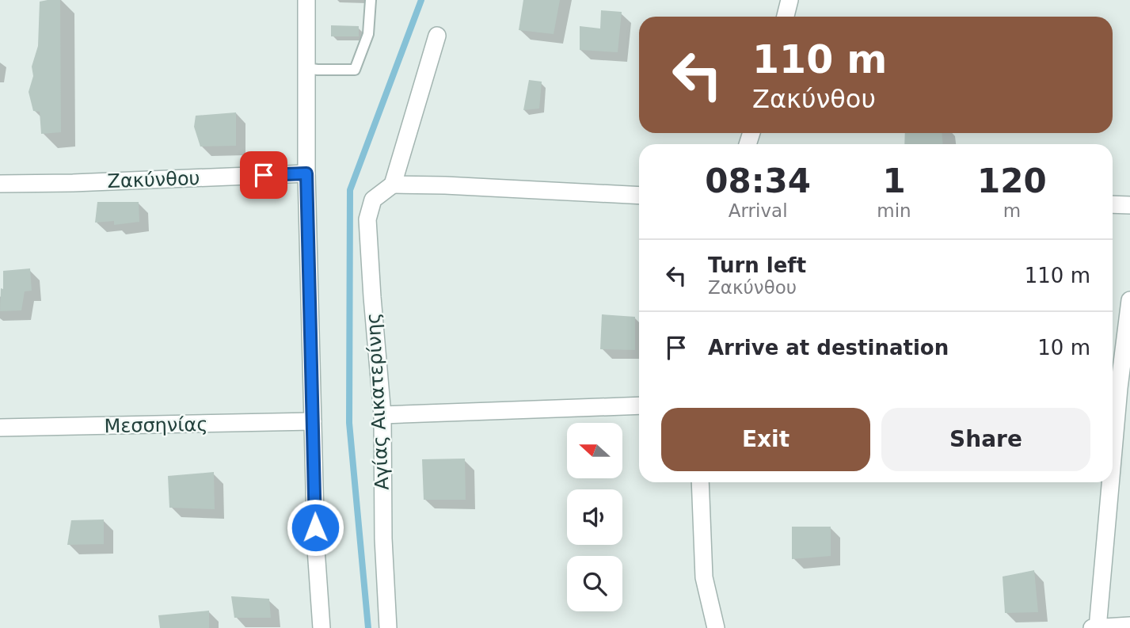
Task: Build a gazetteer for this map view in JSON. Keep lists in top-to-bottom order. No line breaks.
{"streets":{"street":["Ζακύνθου","Αγίας Αικατερίνης","Μεσσηνίας"]},"north":"left","page":{"turn":["110 m","Ζακύνθου"],"eta":["08:34","Arrival","1","min","120","m"],"list":[{"name":"Turn left","note":"Ζακύνθου","value":"110 m"},{"name":"Arrive at destination","value":"10 m"}],"buttons":["Exit","Share"]}}
